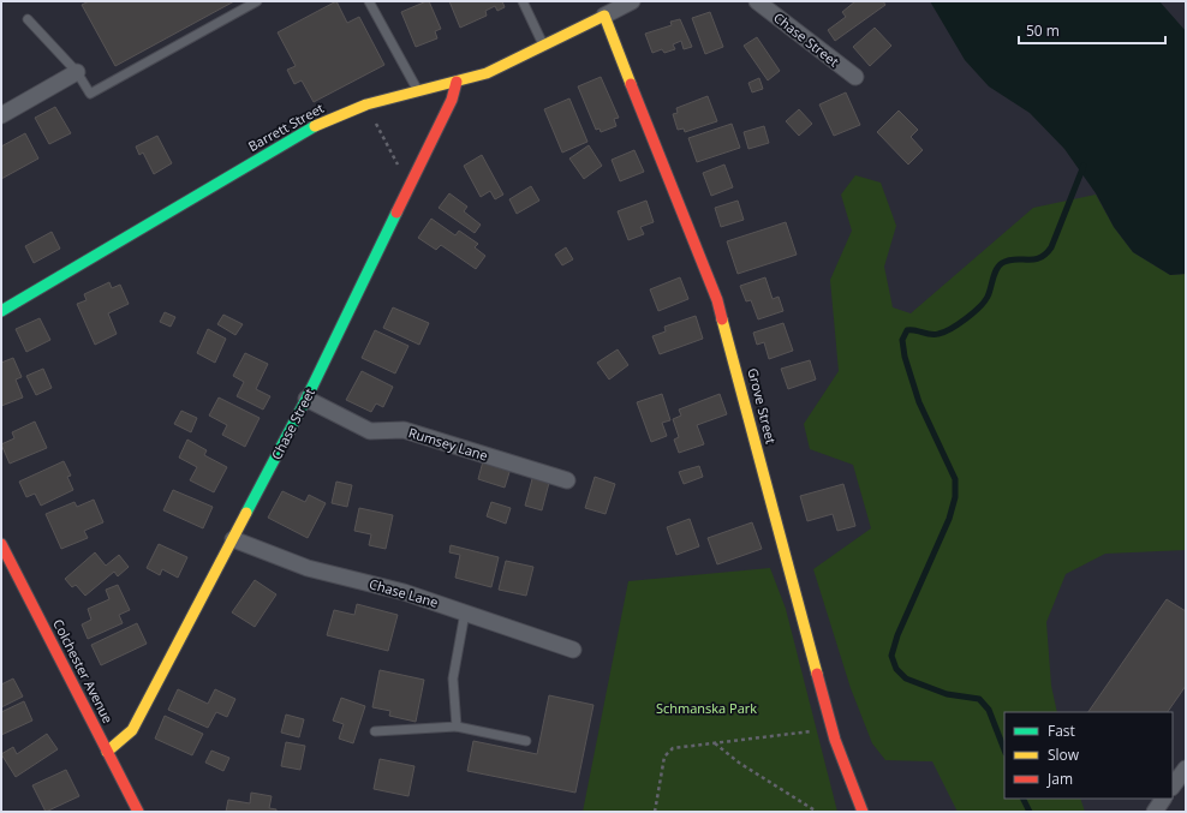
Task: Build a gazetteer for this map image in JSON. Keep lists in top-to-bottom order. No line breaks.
{"streets":{"street":["Chase Street","Barrett Street","Grove Street","Rumsey Lane","Chase Lane","Colchester Avenue"]},"crossings":[["Chase Street","Barrett Street"],["Chase Street","Rumsey Lane"],["Chase Street","Chase Lane"],["Chase Street","Colchester Avenue"],["Barrett Street","Grove Street"]],"parks":["Schmanska Park"],"legend":["Fast","Slow","Jam"],"scale_bar":"50 m"}
